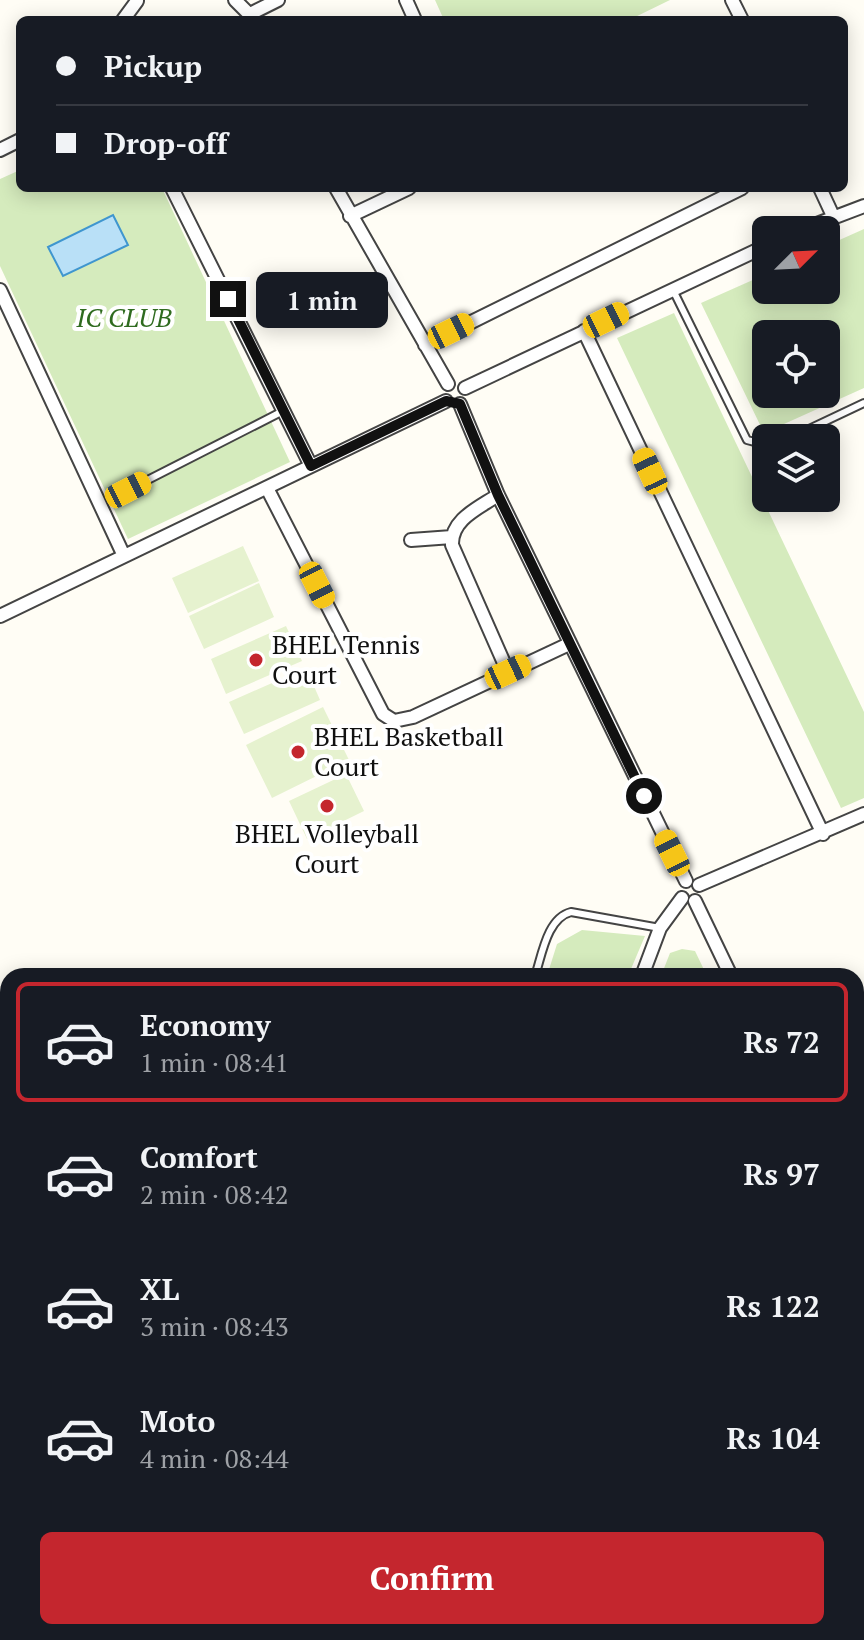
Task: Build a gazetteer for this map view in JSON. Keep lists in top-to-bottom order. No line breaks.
{"parks":["IC CLUB"],"places":["BHEL Tennis Court","BHEL Basketball Court","BHEL Volleyball Court"],"north":"top right","page":{"banner":["Pickup","Drop-off"],"bubble":"1 min","list":[{"name":"Economy","note":"1 min · 08:41","value":"Rs 72"},{"name":"Comfort","note":"2 min · 08:42","value":"Rs 97"},{"name":"XL","note":"3 min · 08:43","value":"Rs 122"},{"name":"Moto","note":"4 min · 08:44","value":"Rs 104"}],"buttons":"Confirm"}}
